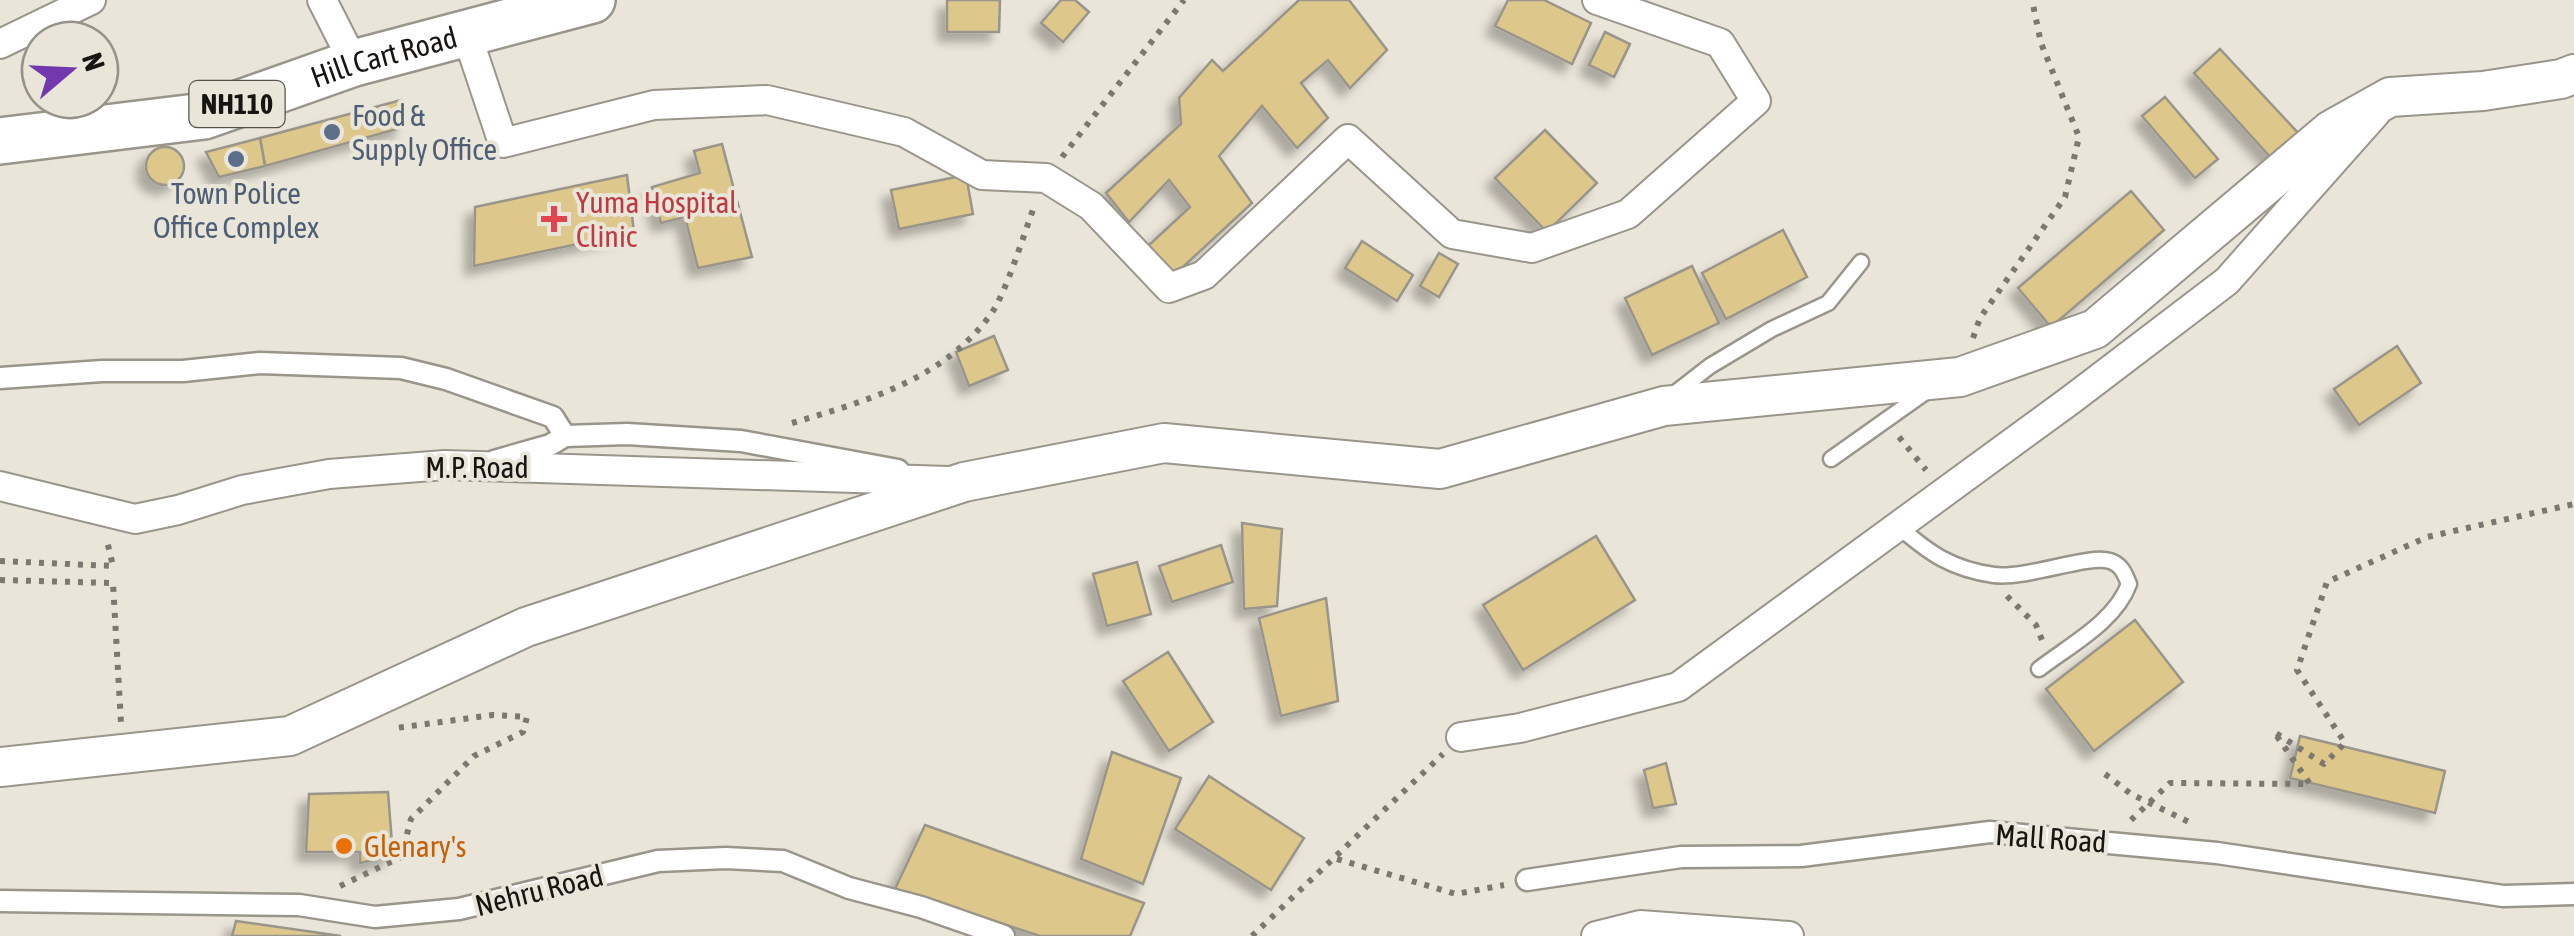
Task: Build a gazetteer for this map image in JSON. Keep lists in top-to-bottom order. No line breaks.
{"streets":{"highway":["Hill Cart Road","NH110"],"street":["M.P. Road","Mall Road","Nehru Road"]},"places":{"other":["Food & Supply Office","Town Police Office Complex","Glenary's"],"health":["Yuma Hospital Clinic"]},"north":"right"}
